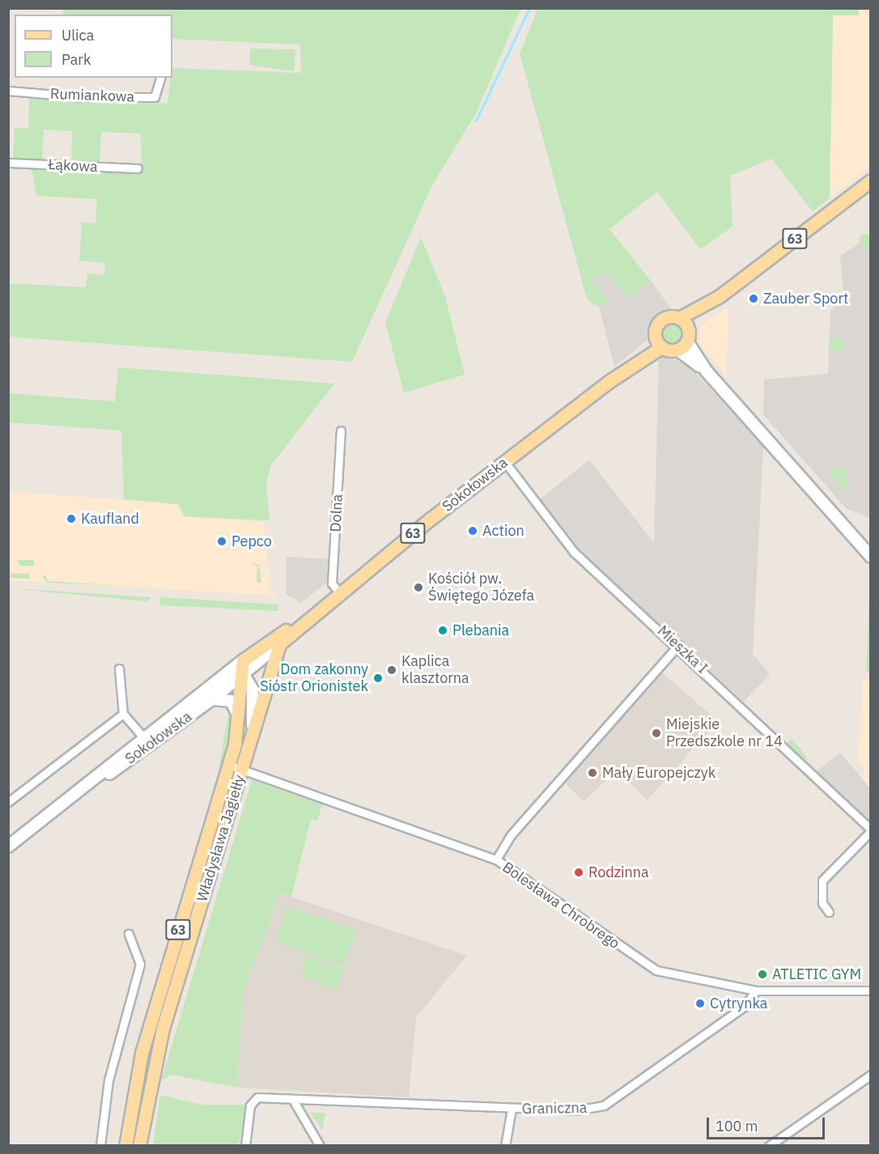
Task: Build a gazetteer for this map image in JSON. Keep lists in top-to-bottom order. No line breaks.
{"streets":{"main road":["63","Sokołowska","Władysława Jagiełły"],"street":["Rumiankowa","Łąkowa","Dolna","Mieszka I","Bolesława Chrobrego","Graniczna"]},"crossings":[["63","Sokołowska"],["Sokołowska","Dolna"],["Sokołowska","Mieszka I"],["Sokołowska","Władysława Jagiełły"],["Władysława Jagiełły","Bolesława Chrobrego"],["Bolesława Chrobrego","Graniczna"]],"places":["Zauber Sport","Kaufland","Action","Pepco","Kościół pw. Świętego Józefa","Plebania","Kaplica klasztorna","Dom zakonny Sióstr Orionistek","Miejskie Przedszkole nr 14","Mały Europejczyk","Rodzinna","ATLETIC GYM","Cytrynka"],"legend":["Ulica","Park"],"scale_bar":"100 m"}
